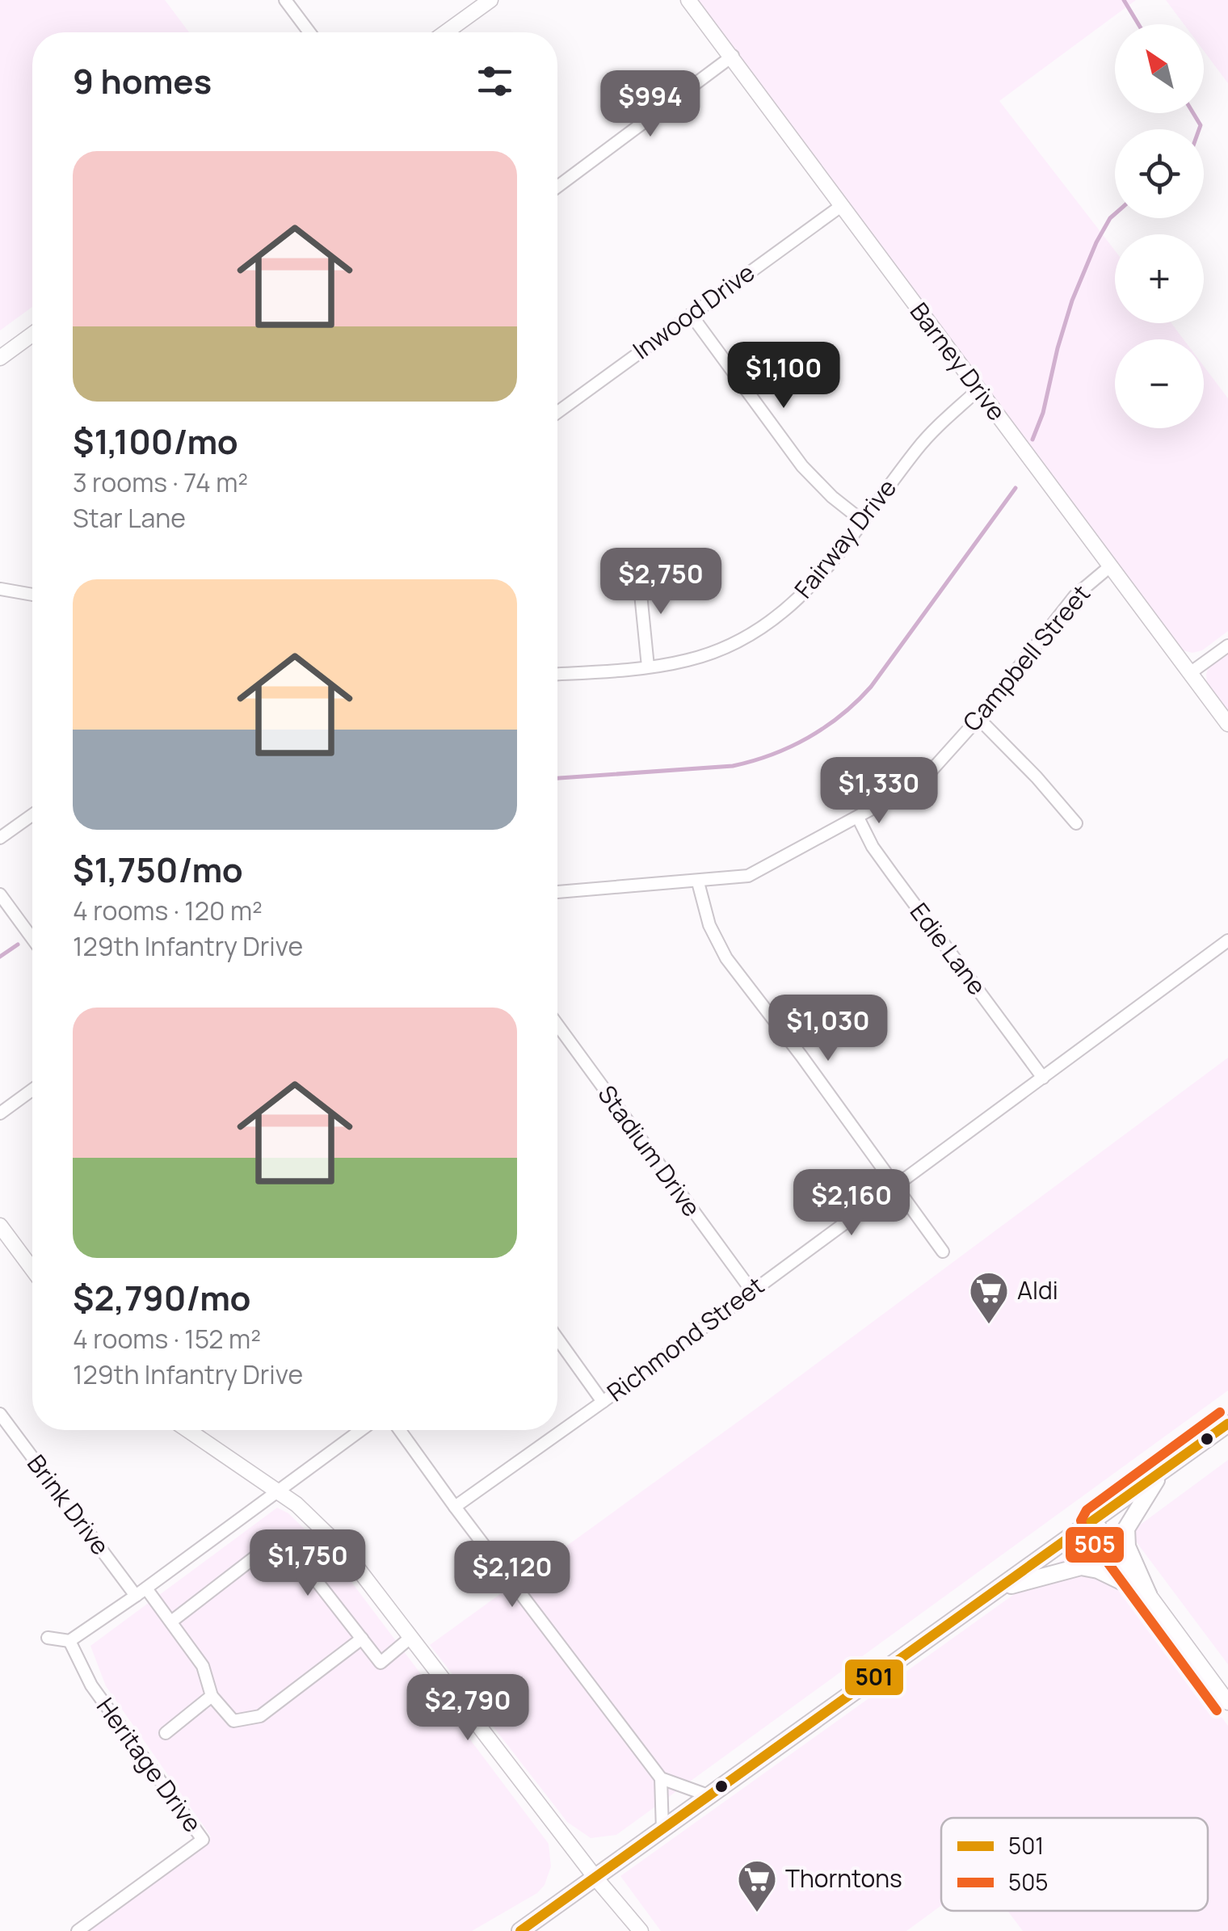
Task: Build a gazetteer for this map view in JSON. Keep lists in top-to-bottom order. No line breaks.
{"streets":{"street":["Inwood Drive","Barney Drive","Fairway Drive","Campbell Street","Edie Lane","Stadium Drive","Richmond Street","Brink Drive","Heritage Drive"]},"crossings":[["Inwood Drive","Barney Drive"],["Barney Drive","Fairway Drive"],["Barney Drive","Campbell Street"],["Campbell Street","Edie Lane"],["Edie Lane","Richmond Street"],["Stadium Drive","Richmond Street"]],"places":{"supermarket":["Aldi","Thorntons"]},"lines":["transit line 505","transit line 501"],"legend":["501","505"],"north":"top left","page":{"map_buttons":["+","−"],"heading":"9 homes","price":["$994","$1,100","$2,750","$1,330","$1,030","$2,160","$1,750","$2,120","$2,790"],"list":[{"name":"$1,100/mo","note":"3 rooms · 74 m² · Star Lane"},{"name":"$1,750/mo","note":"4 rooms · 120 m² · 129th Infantry Drive"},{"name":"$2,790/mo","note":"4 rooms · 152 m² · 129th Infantry Drive"}]}}
